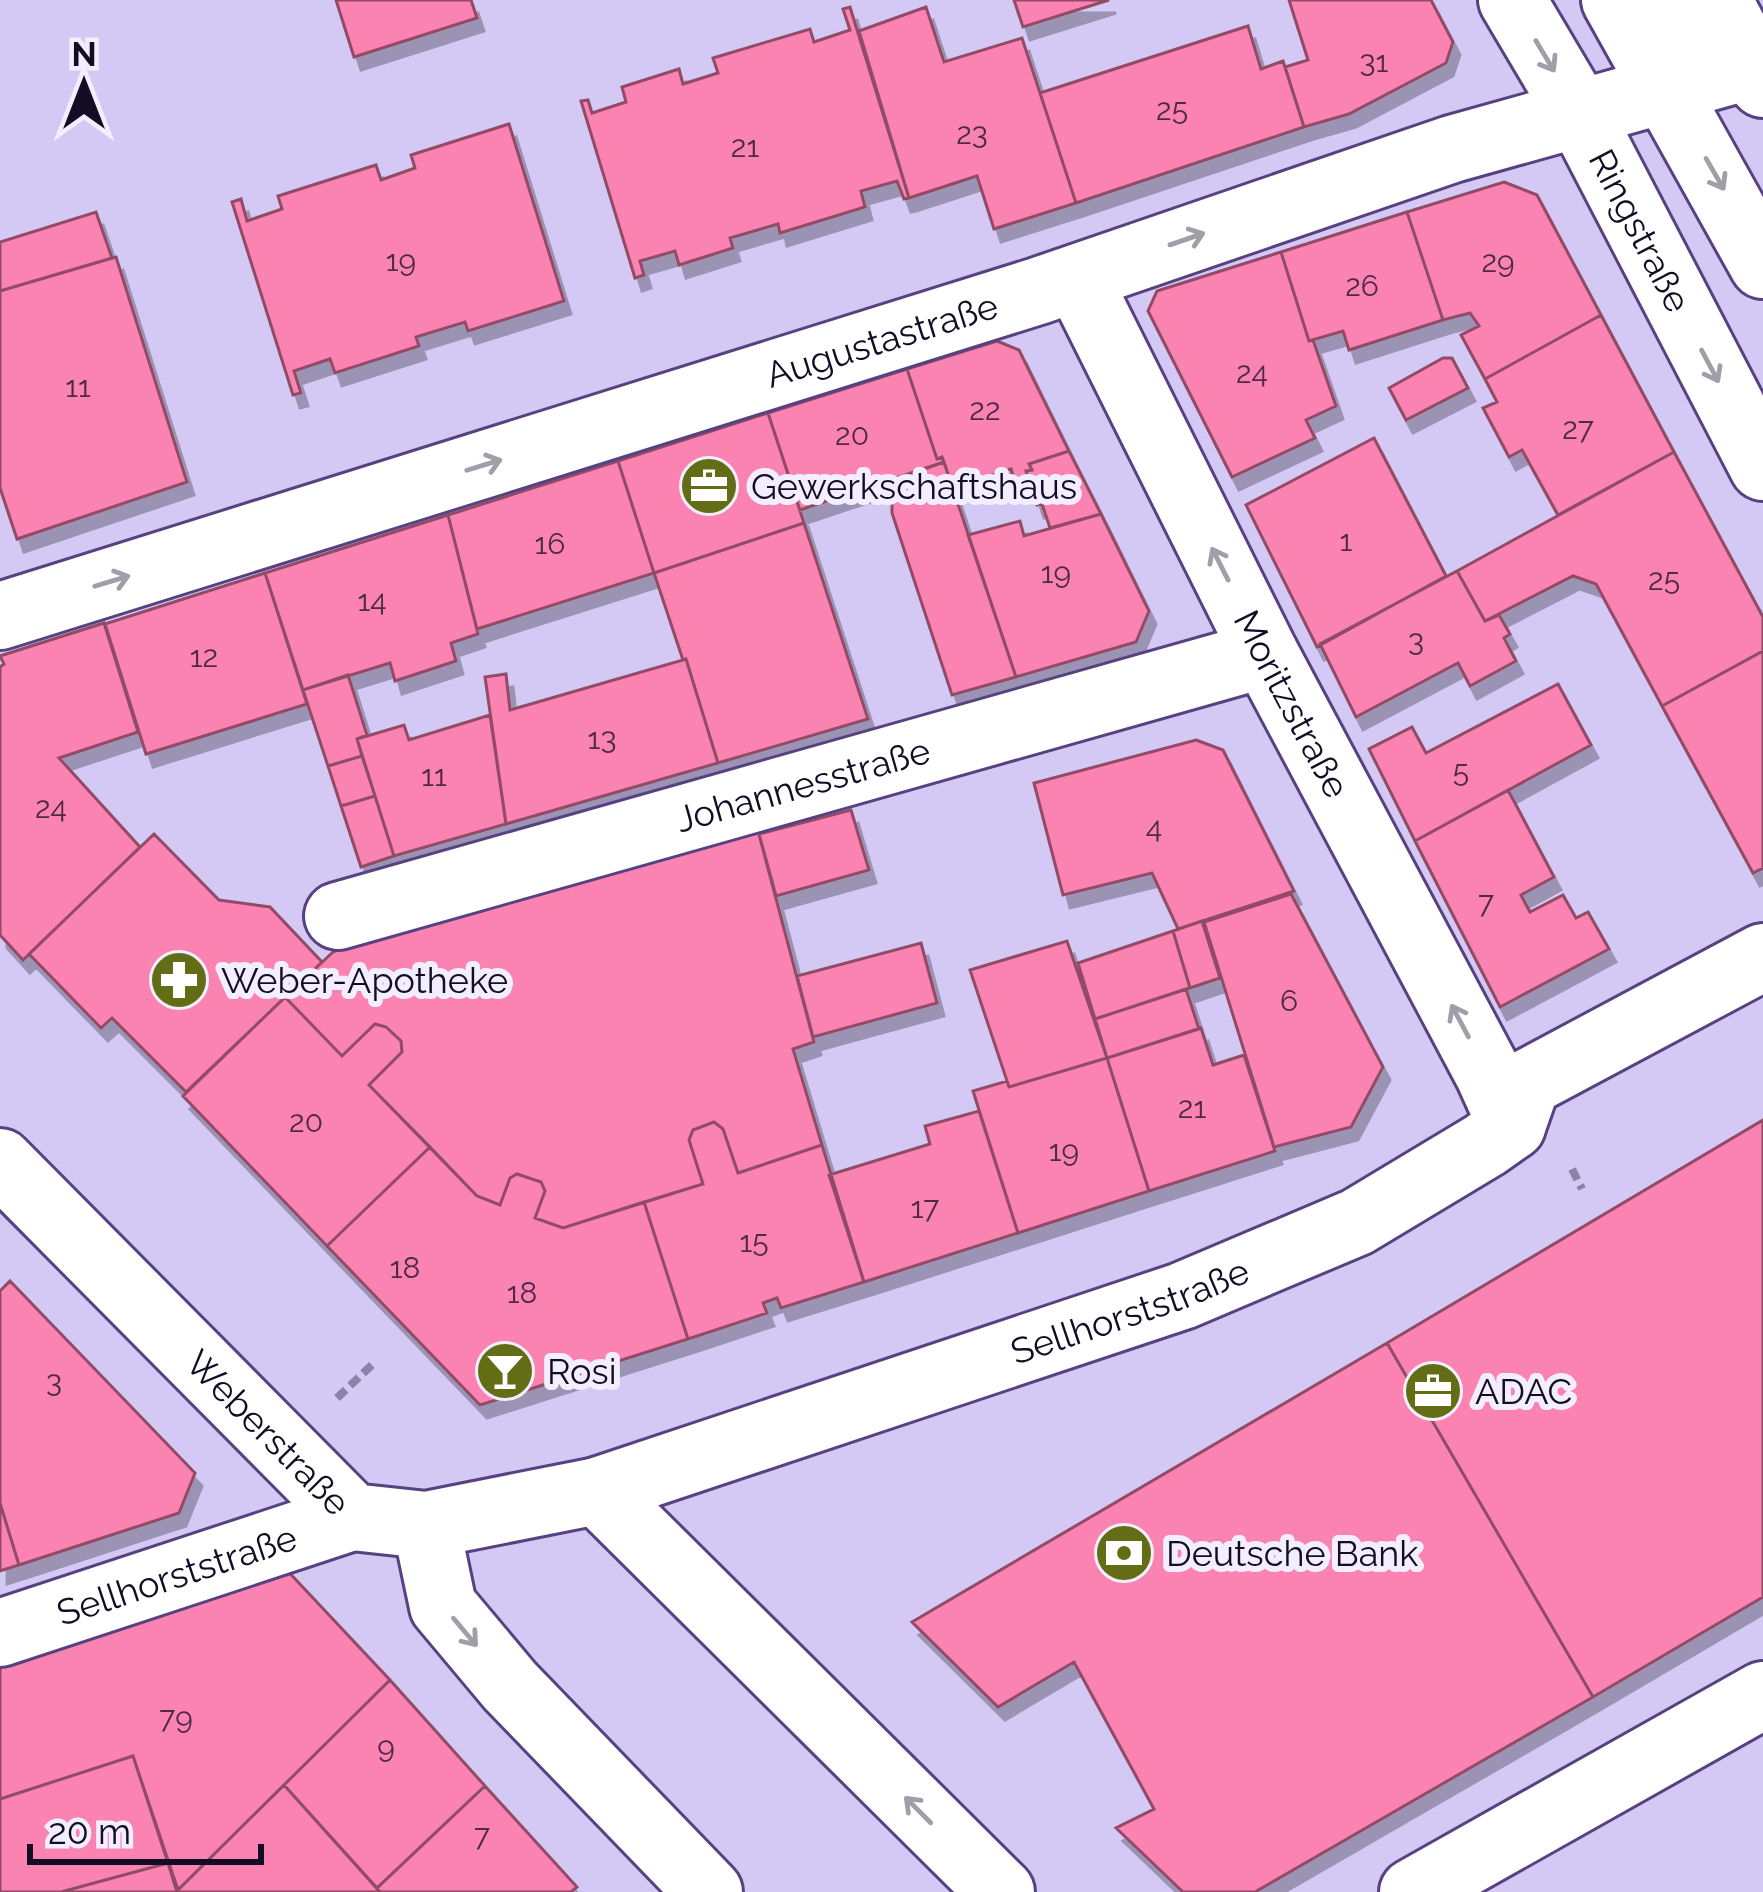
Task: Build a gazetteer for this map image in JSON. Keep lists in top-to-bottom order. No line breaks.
{"streets":{"street":["Ringstraße","Augustastraße","Moritzstraße","Johannesstraße","Sellhorststraße","Weberstraße"]},"crossings":[["Ringstraße","Augustastraße"],["Augustastraße","Moritzstraße"],["Moritzstraße","Johannesstraße"],["Moritzstraße","Sellhorststraße"],["Sellhorststraße","Weberstraße"]],"one_way":["Augustastraße","Moritzstraße"],"places":{"office":["Gewerkschaftshaus","ADAC"],"pharmacy":["Weber-Apotheke"],"bar":["Rosi"],"bank":["Deutsche Bank"]},"house_numbers":["31","25","23","21","19","29","26","24","11","22","27","20","1","16","19","25","14","3","12","13","5","11","24","4","7","6","21","20","19","17","15","18","18","3","79","9","7"],"scale_bar":"20 m","north":"top"}
